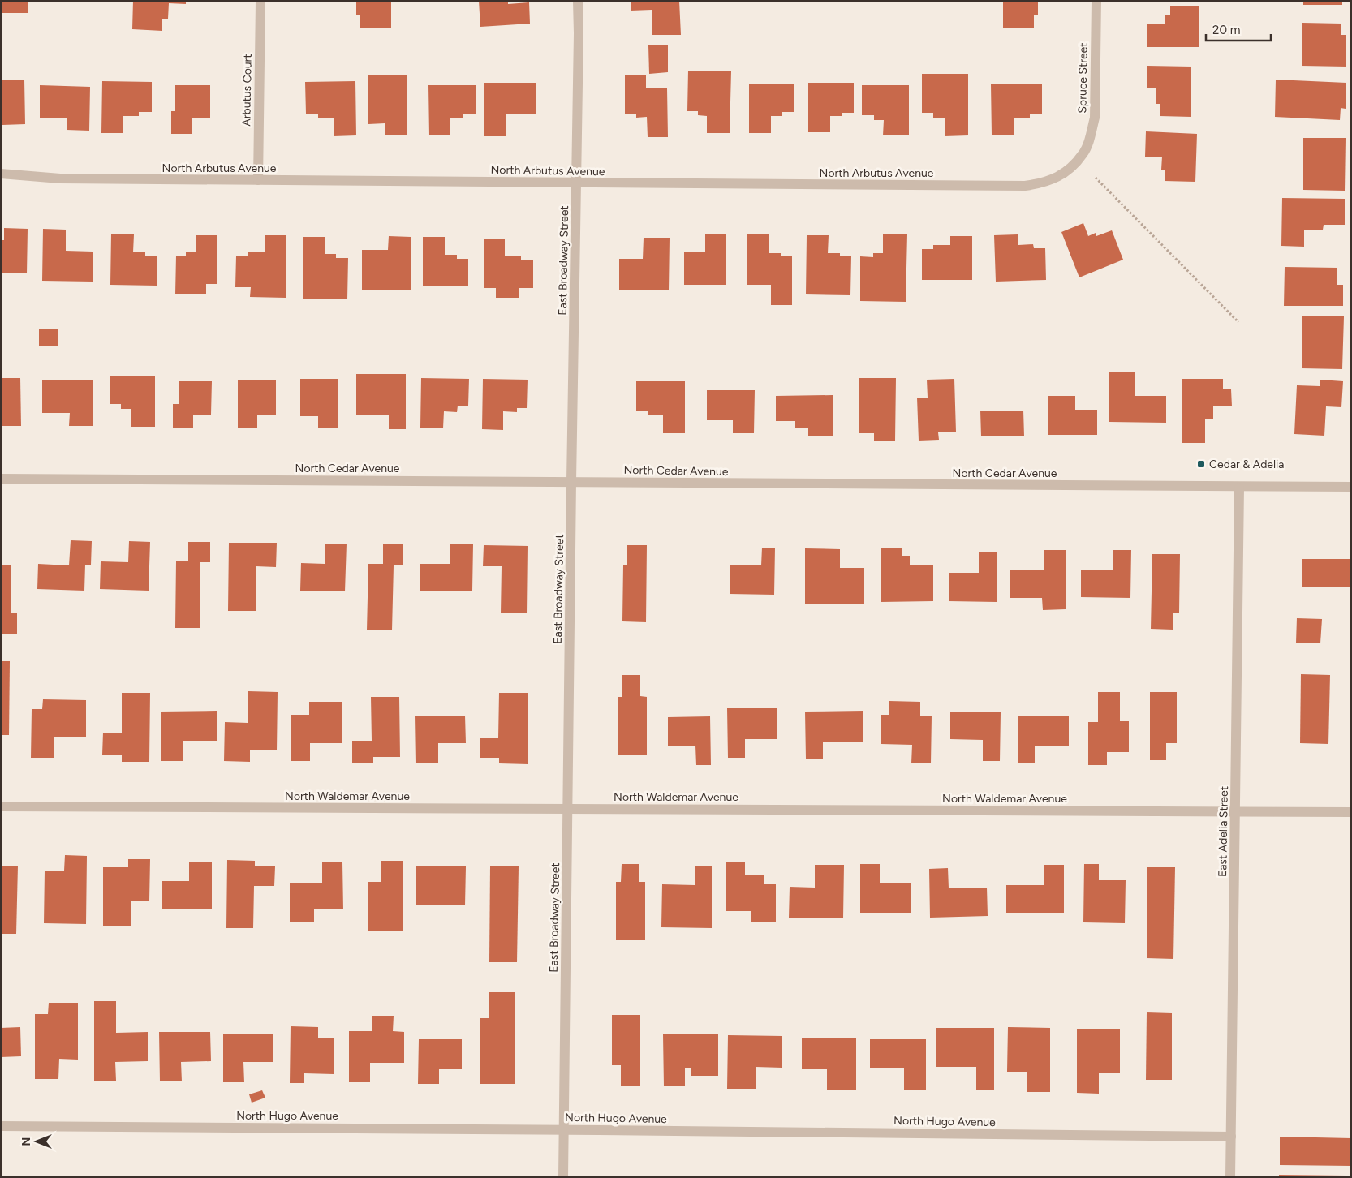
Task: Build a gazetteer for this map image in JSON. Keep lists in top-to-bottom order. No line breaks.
{"streets":{"street":["Spruce Street","Arbutus Court","North Arbutus Avenue","East Broadway Street","North Cedar Avenue","North Waldemar Avenue","East Adelia Street","North Hugo Avenue"]},"crossings":[["Spruce Street","North Arbutus Avenue"],["Arbutus Court","North Arbutus Avenue"],["North Arbutus Avenue","East Broadway Street"],["East Broadway Street","North Cedar Avenue"],["East Broadway Street","North Waldemar Avenue"],["East Broadway Street","North Hugo Avenue"],["North Cedar Avenue","East Adelia Street"],["North Waldemar Avenue","East Adelia Street"],["East Adelia Street","North Hugo Avenue"]],"places":{"transit":["Cedar & Adelia"]},"scale_bar":"20 m","north":"left"}
